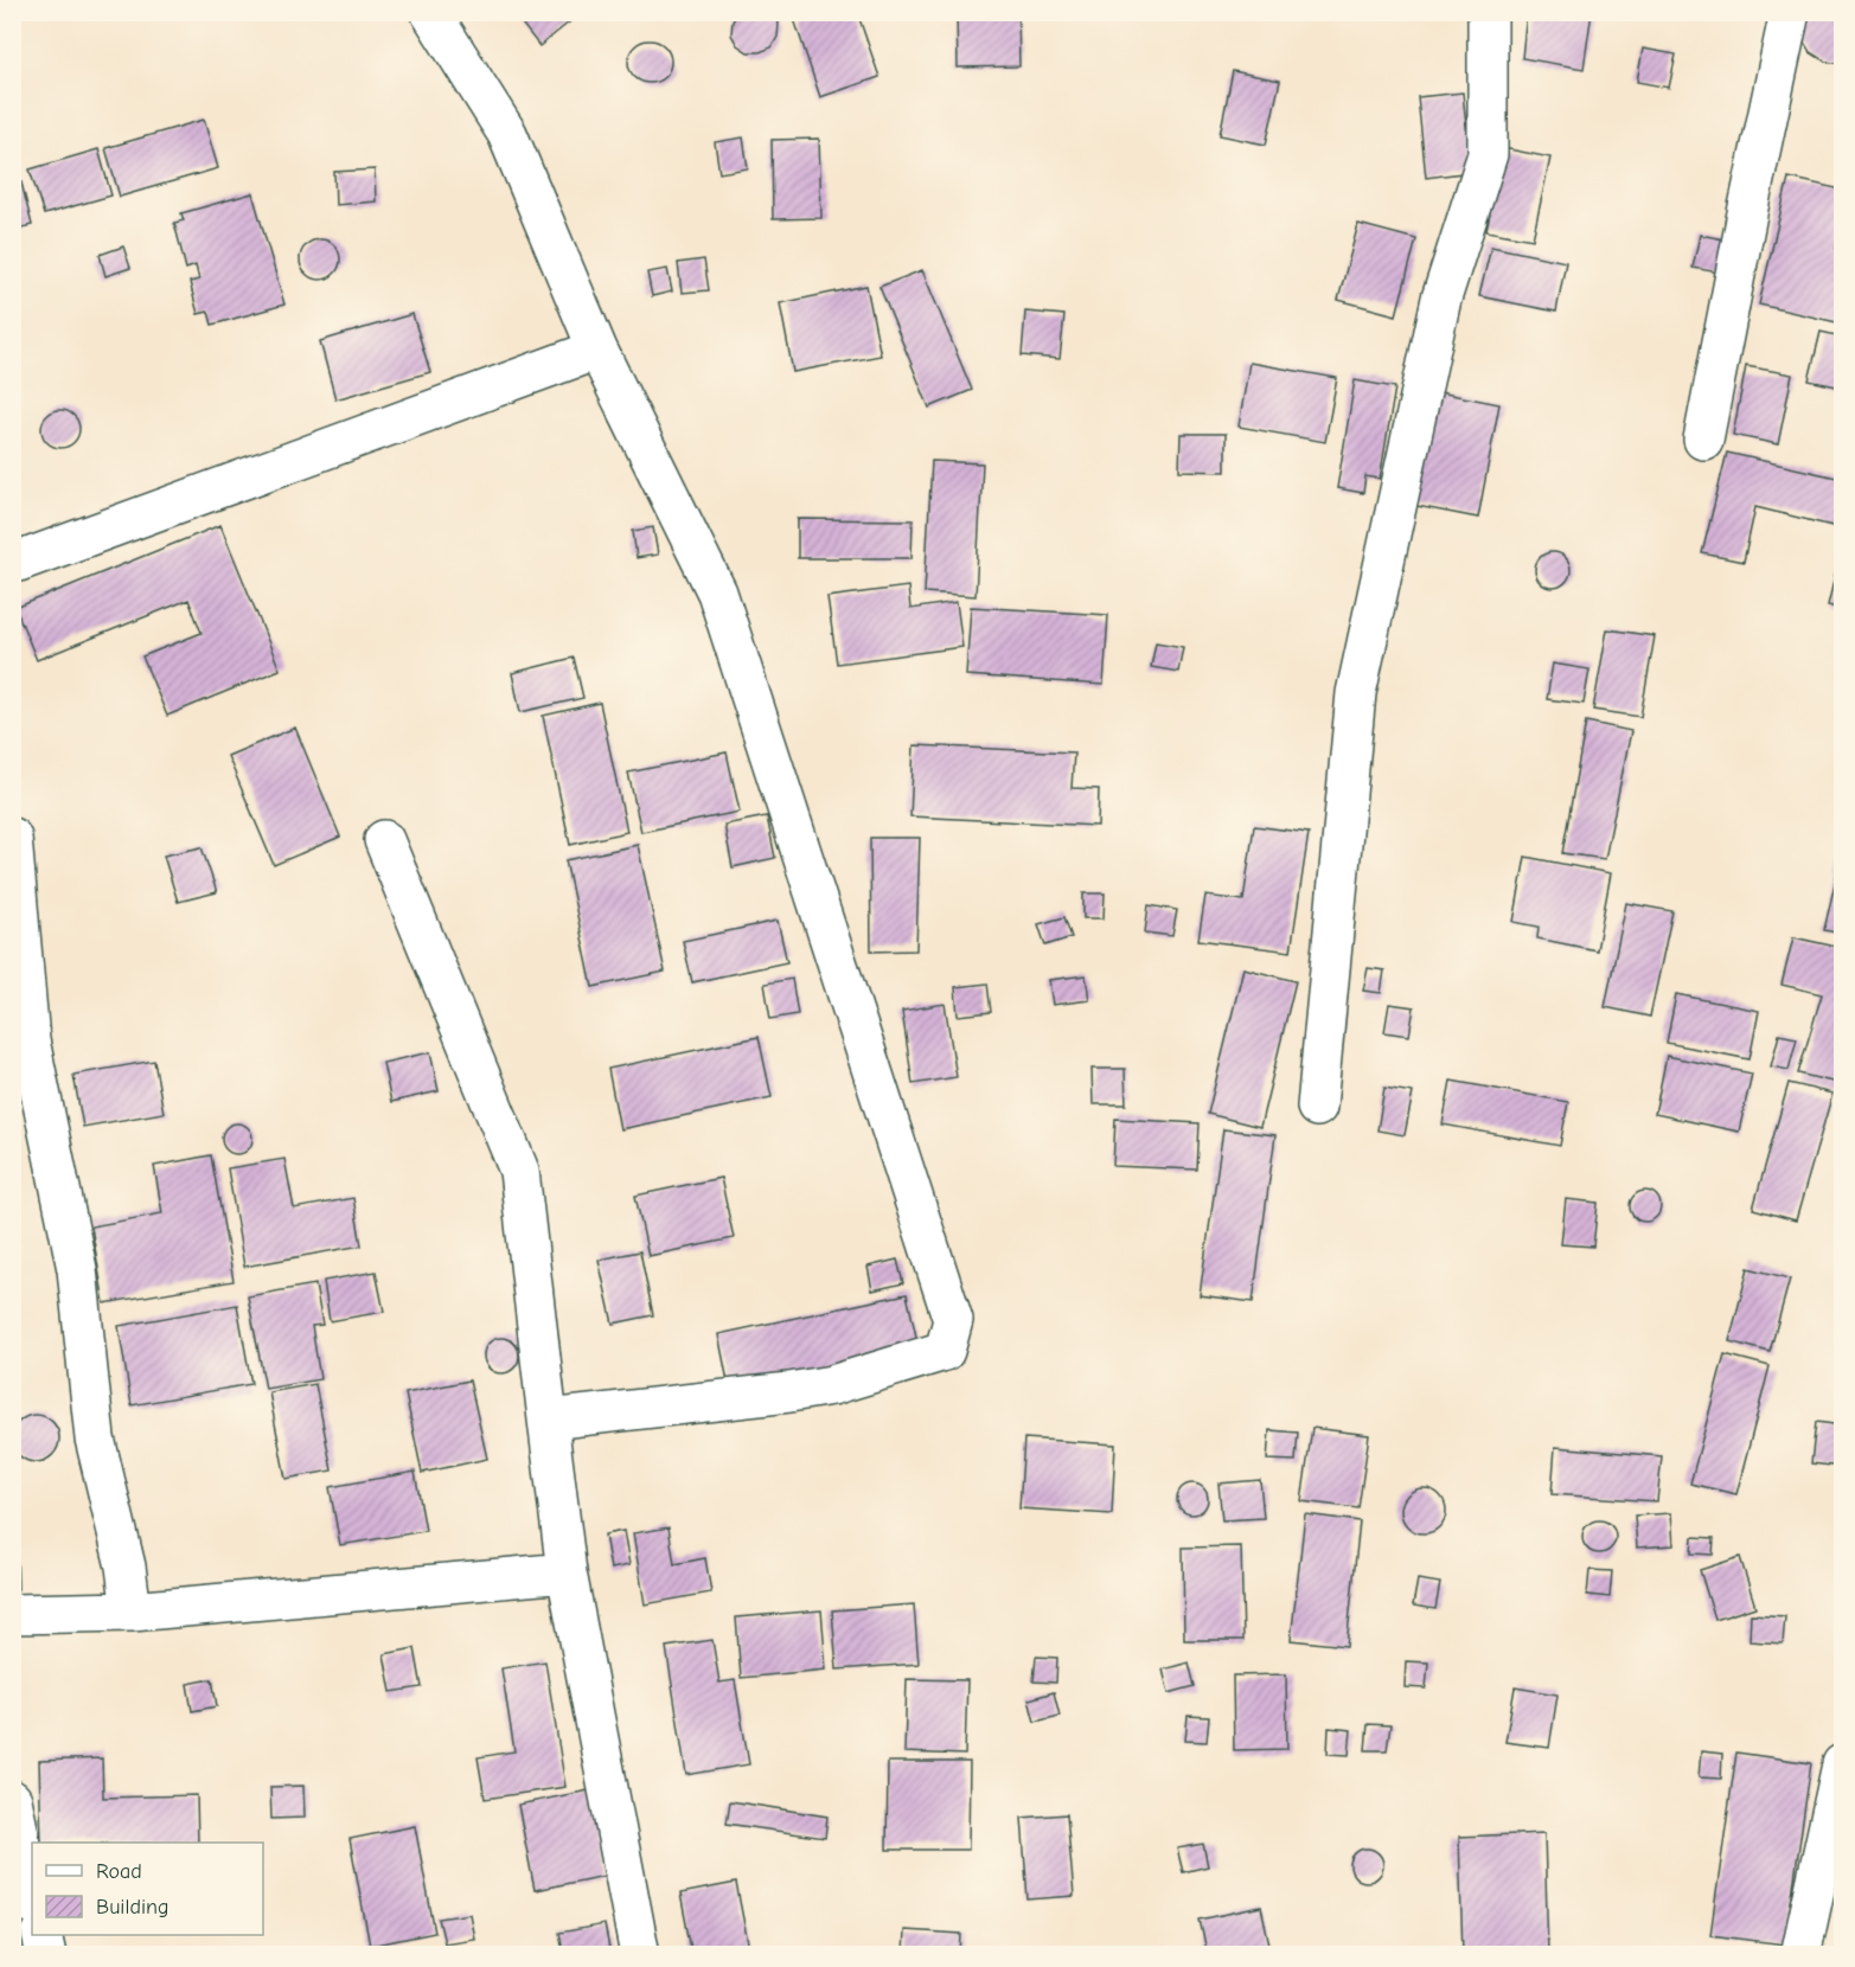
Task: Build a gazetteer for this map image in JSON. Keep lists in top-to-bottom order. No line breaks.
{"legend":["Road","Building"]}
